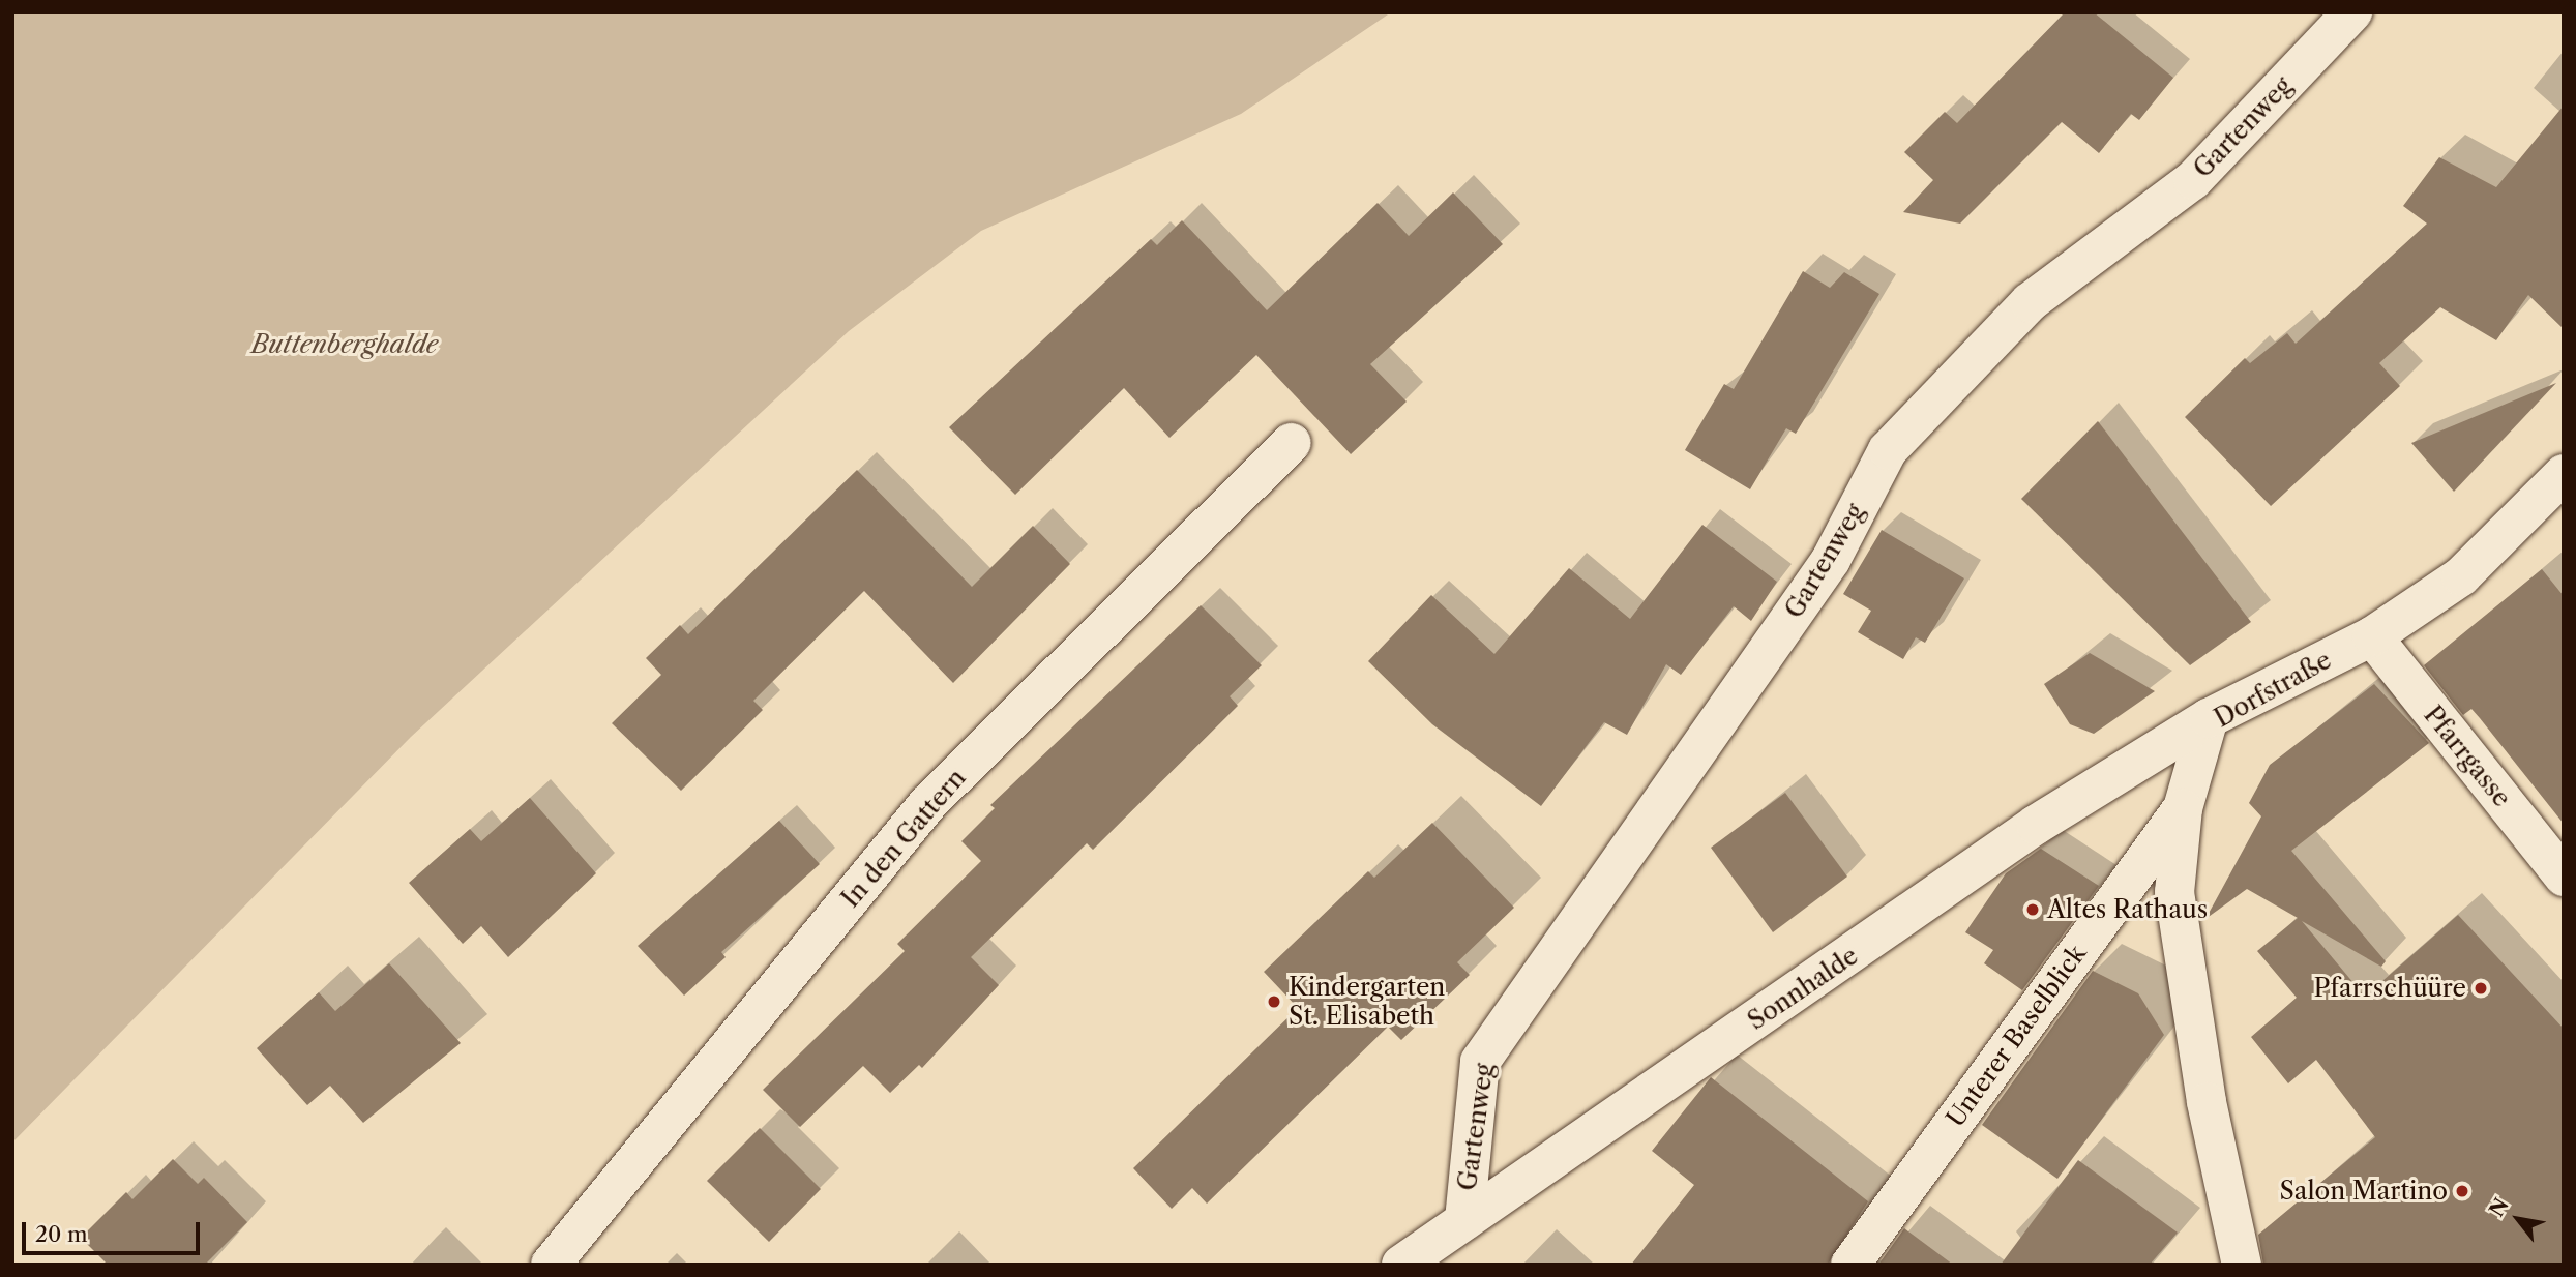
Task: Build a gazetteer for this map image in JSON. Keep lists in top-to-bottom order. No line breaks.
{"streets":{"street":["Gartenweg","Dorfstraße","Pfarrgasse","In den Gattern","Sonnhalde","Unterer Baselblick"]},"crossings":[["Gartenweg","Sonnhalde"],["Dorfstraße","Pfarrgasse"],["Dorfstraße","Sonnhalde"],["Dorfstraße","Unterer Baselblick"]],"parks":["Buttenberghalde"],"places":["Altes Rathaus","Pfarrschüüre","Kindergarten St. Elisabeth","Salon Martino"],"scale_bar":"20 m","north":"top left"}
